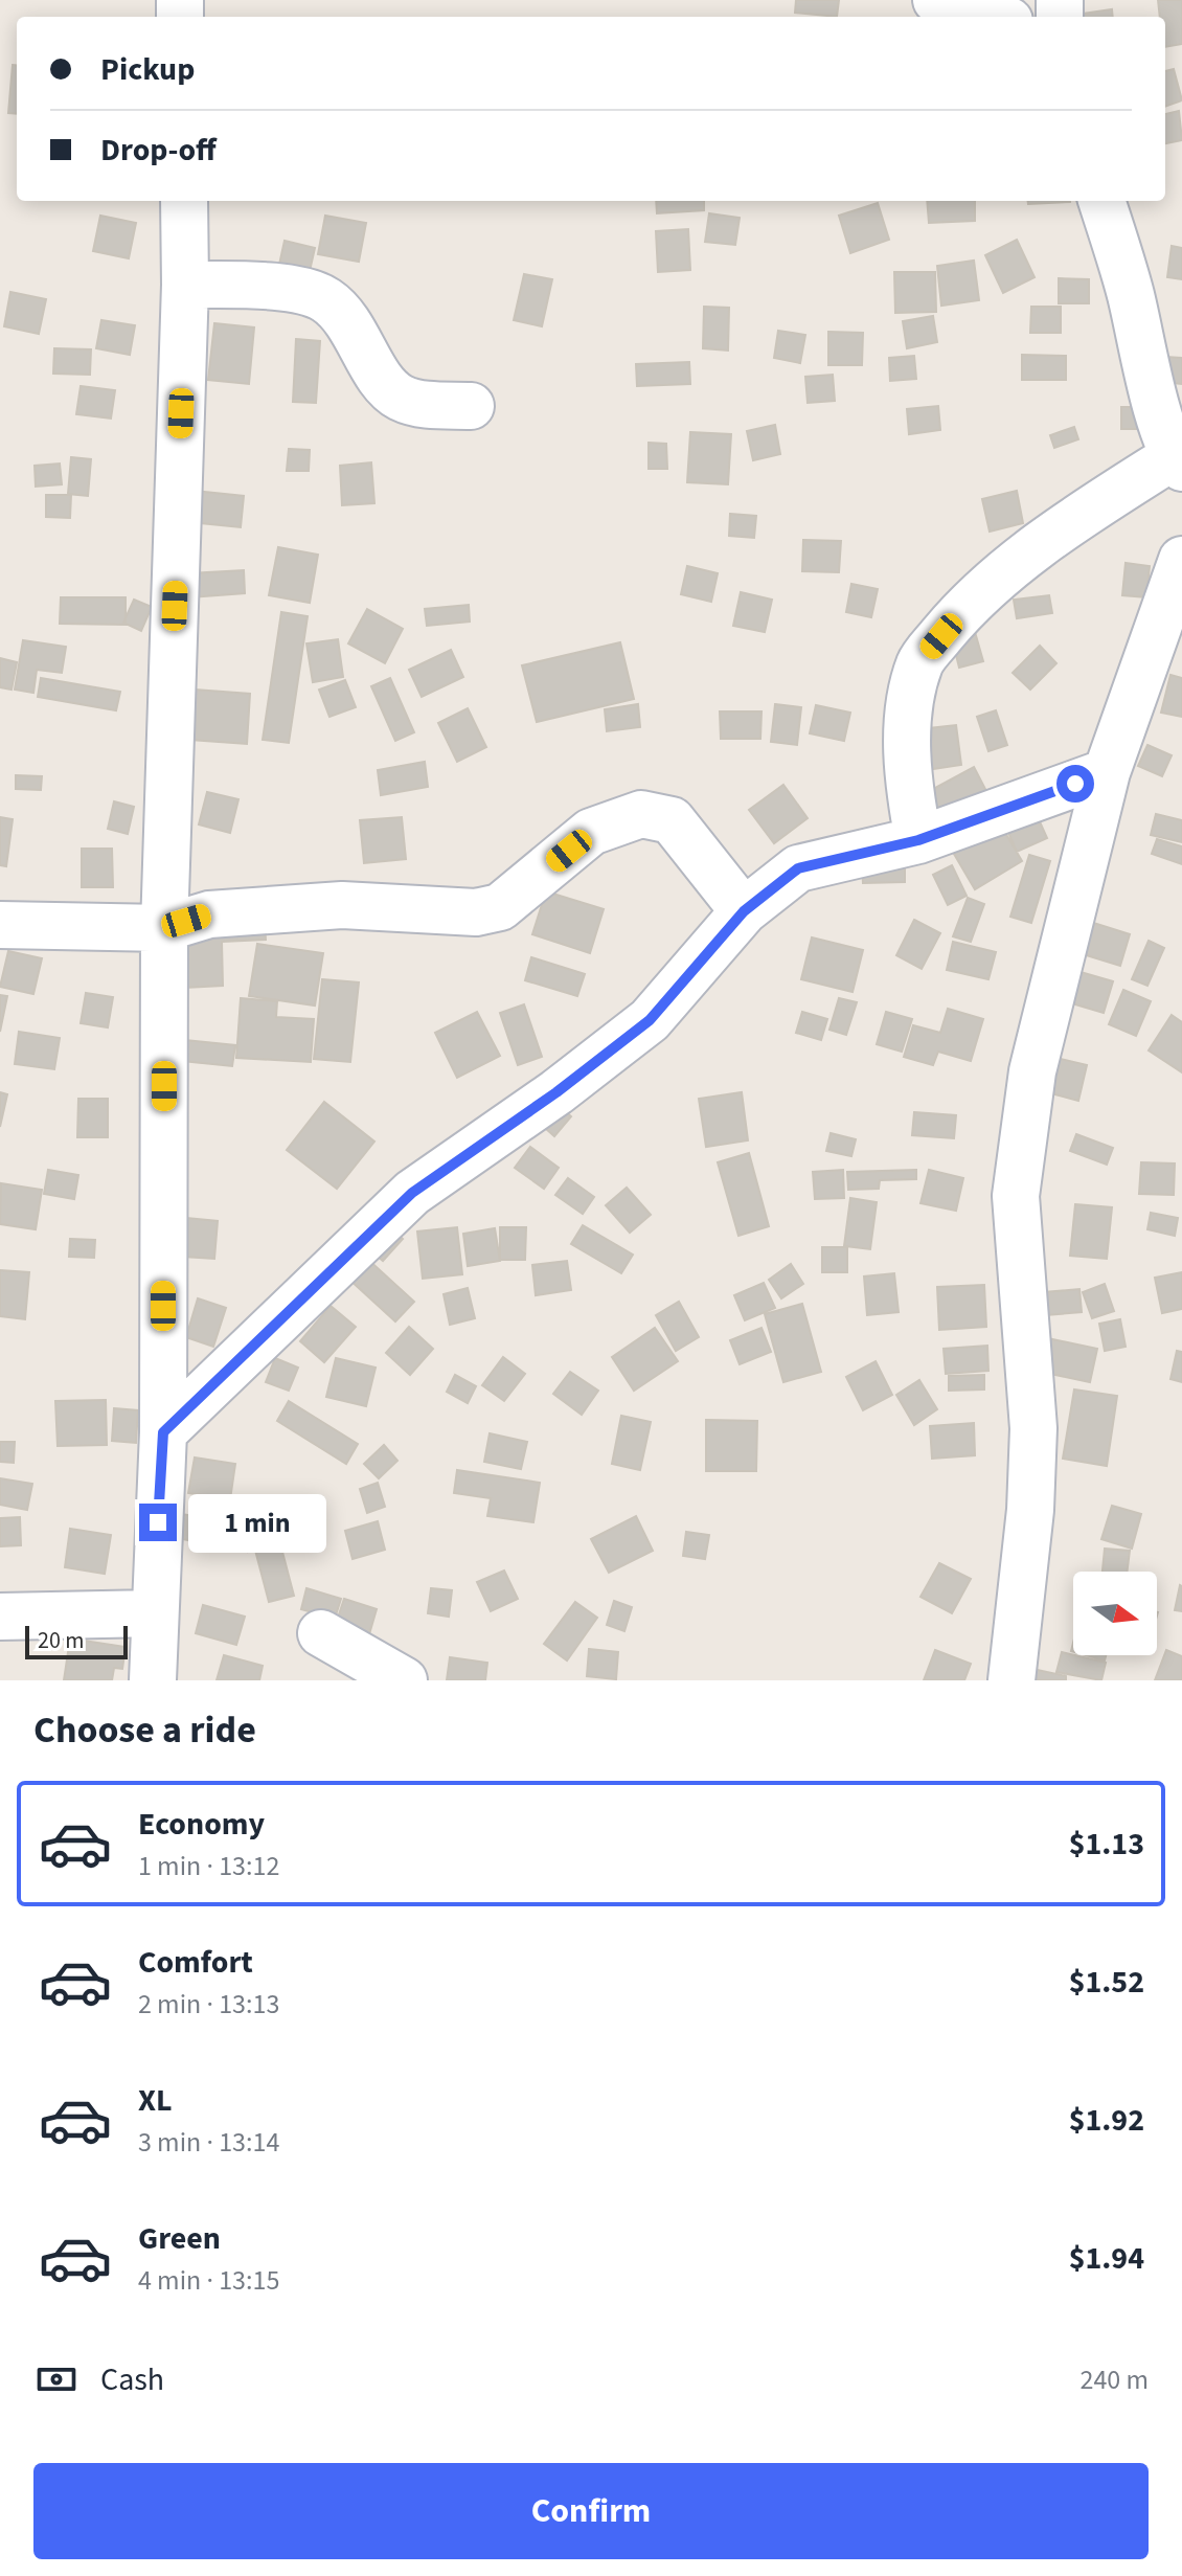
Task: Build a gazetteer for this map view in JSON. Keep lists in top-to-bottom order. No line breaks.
{"scale_bar":"20 m","north":"right","page":{"banner":["Pickup","Drop-off"],"bubble":"1 min","scale":"20 m","heading":"Choose a ride","list":[{"name":"Economy","note":"1 min · 13:12","value":"$1.13"},{"name":"Comfort","note":"2 min · 13:13","value":"$1.52"},{"name":"XL","note":"3 min · 13:14","value":"$1.92"},{"name":"Green","note":"4 min · 13:15","value":"$1.94"}],"pay":["Cash","240 m"],"buttons":"Confirm"}}
